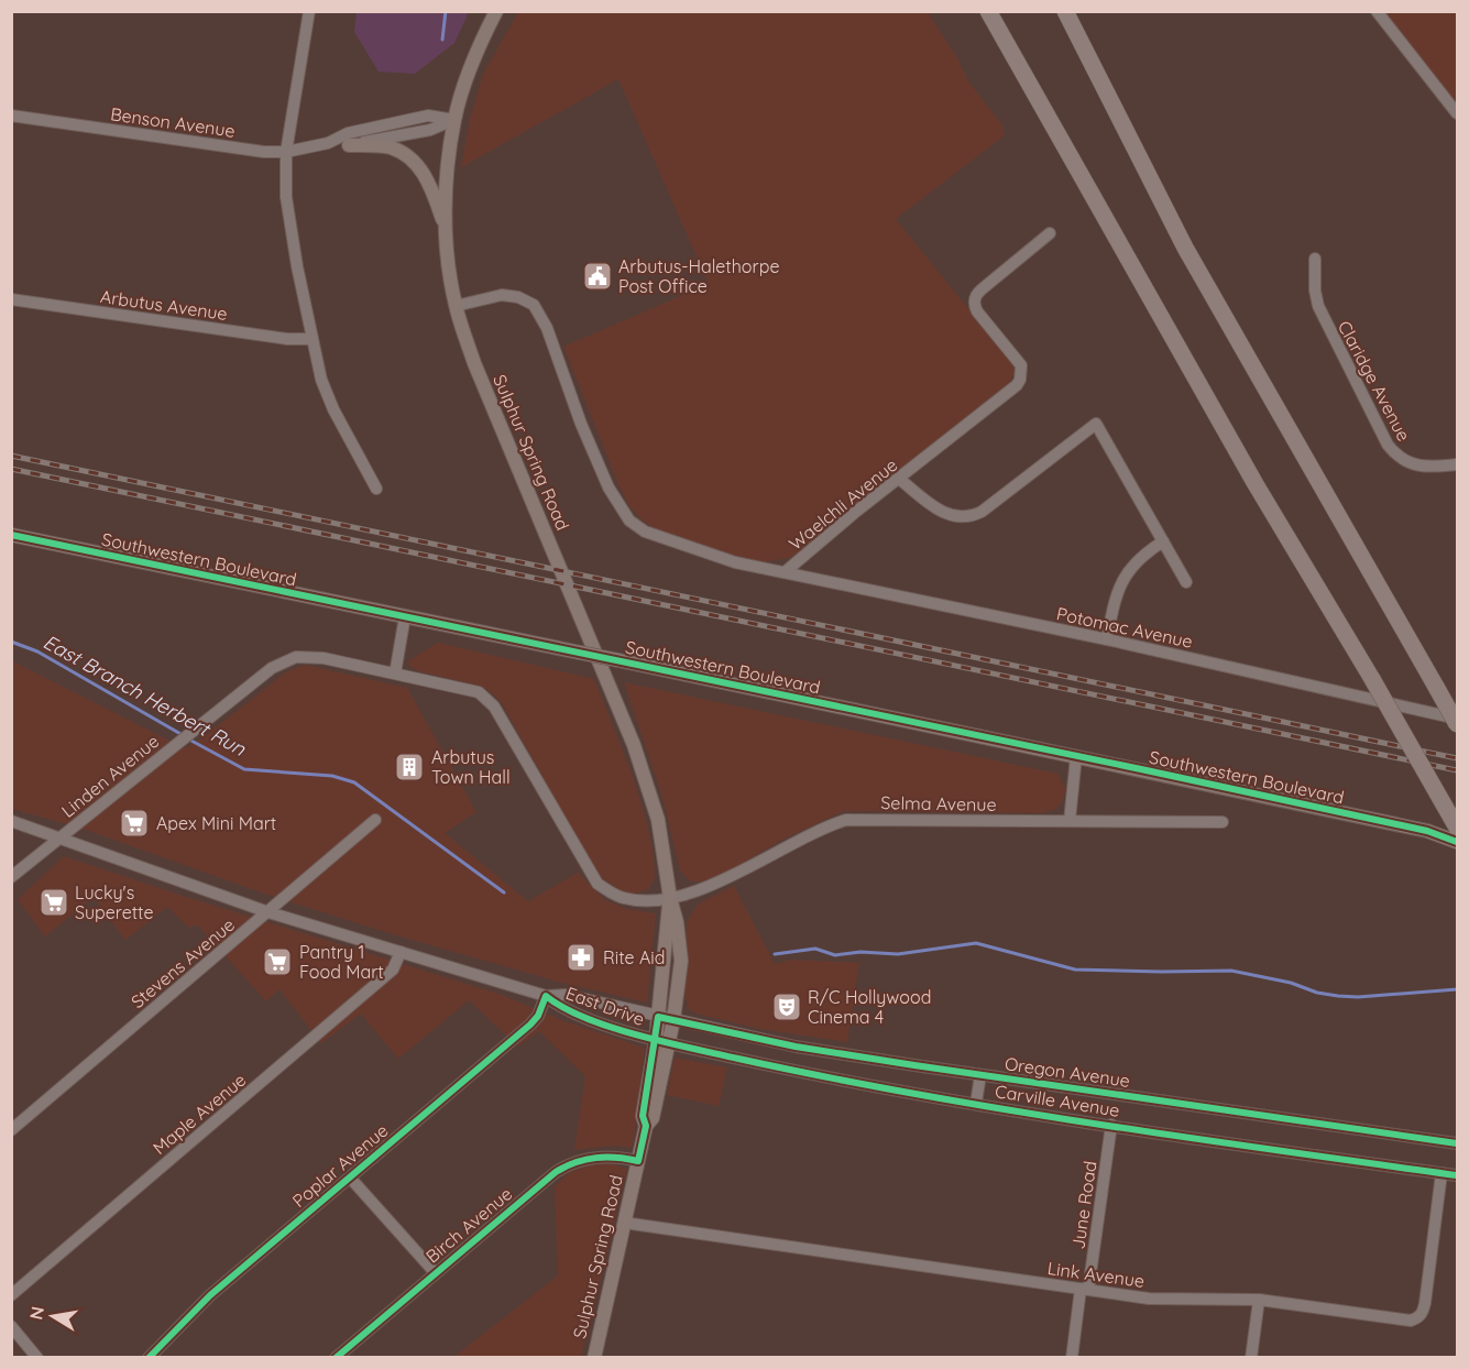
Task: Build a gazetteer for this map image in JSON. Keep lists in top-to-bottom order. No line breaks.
{"streets":{"main road":["Sulphur Spring Road","Southwestern Boulevard"],"street":["Benson Avenue","Arbutus Avenue","Claridge Avenue","Waelchli Avenue","Potomac Avenue","Linden Avenue","Selma Avenue","Stevens Avenue","East Drive","Oregon Avenue","Carville Avenue","Maple Avenue","Poplar Avenue","June Road","Birch Avenue","Link Avenue"]},"crossings":[["Benson Avenue","Sulphur Spring Road"],["Sulphur Spring Road","Waelchli Avenue"],["Sulphur Spring Road","Selma Avenue"],["Sulphur Spring Road","East Drive"],["Sulphur Spring Road","Oregon Avenue"],["Sulphur Spring Road","Carville Avenue"],["Sulphur Spring Road","Birch Avenue"],["Sulphur Spring Road","Link Avenue"],["Waelchli Avenue","Potomac Avenue"],["Linden Avenue","East Drive"],["Stevens Avenue","East Drive"],["East Drive","Oregon Avenue"],["East Drive","Carville Avenue"],["East Drive","Maple Avenue"],["East Drive","Poplar Avenue"],["Carville Avenue","June Road"],["Carville Avenue","Link Avenue"],["June Road","Link Avenue"]],"water":["East Branch Herbert Run"],"places":{"public building":["Arbutus-Halethorpe Post Office"],"building":["Arbutus Town Hall"],"supermarket":["Apex Mini Mart","Lucky's Superette","Pantry 1 Food Mart"],"pharmacy":["Rite Aid"],"theatre":["R/C Hollywood Cinema 4"]},"north":"left"}
